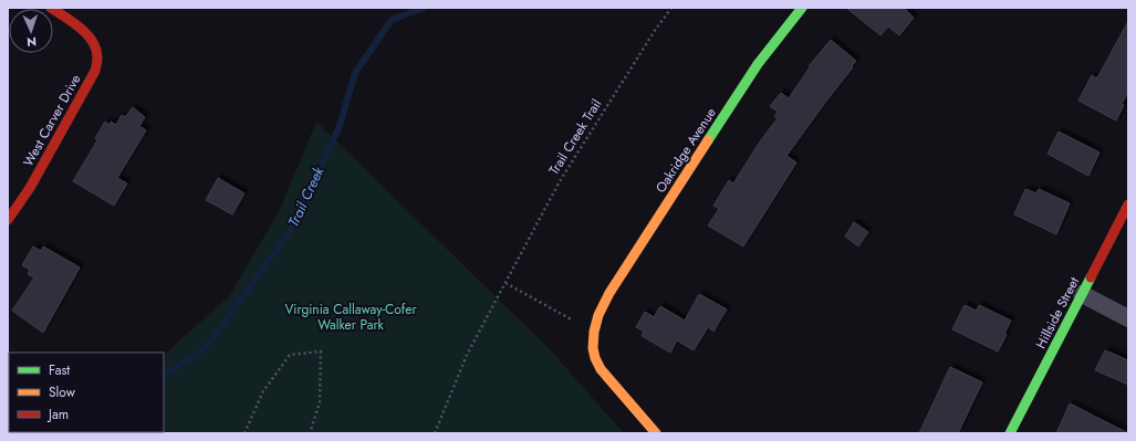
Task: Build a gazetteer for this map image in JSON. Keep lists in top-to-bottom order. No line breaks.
{"streets":{"street":["West Carver Drive","Oakridge Avenue","Hillside Street"],"path":["Trail Creek Trail"]},"water":["Trail Creek"],"parks":["Virginia Callaway-Cofer Walker Park"],"legend":["Fast","Slow","Jam"],"north":"bottom"}
